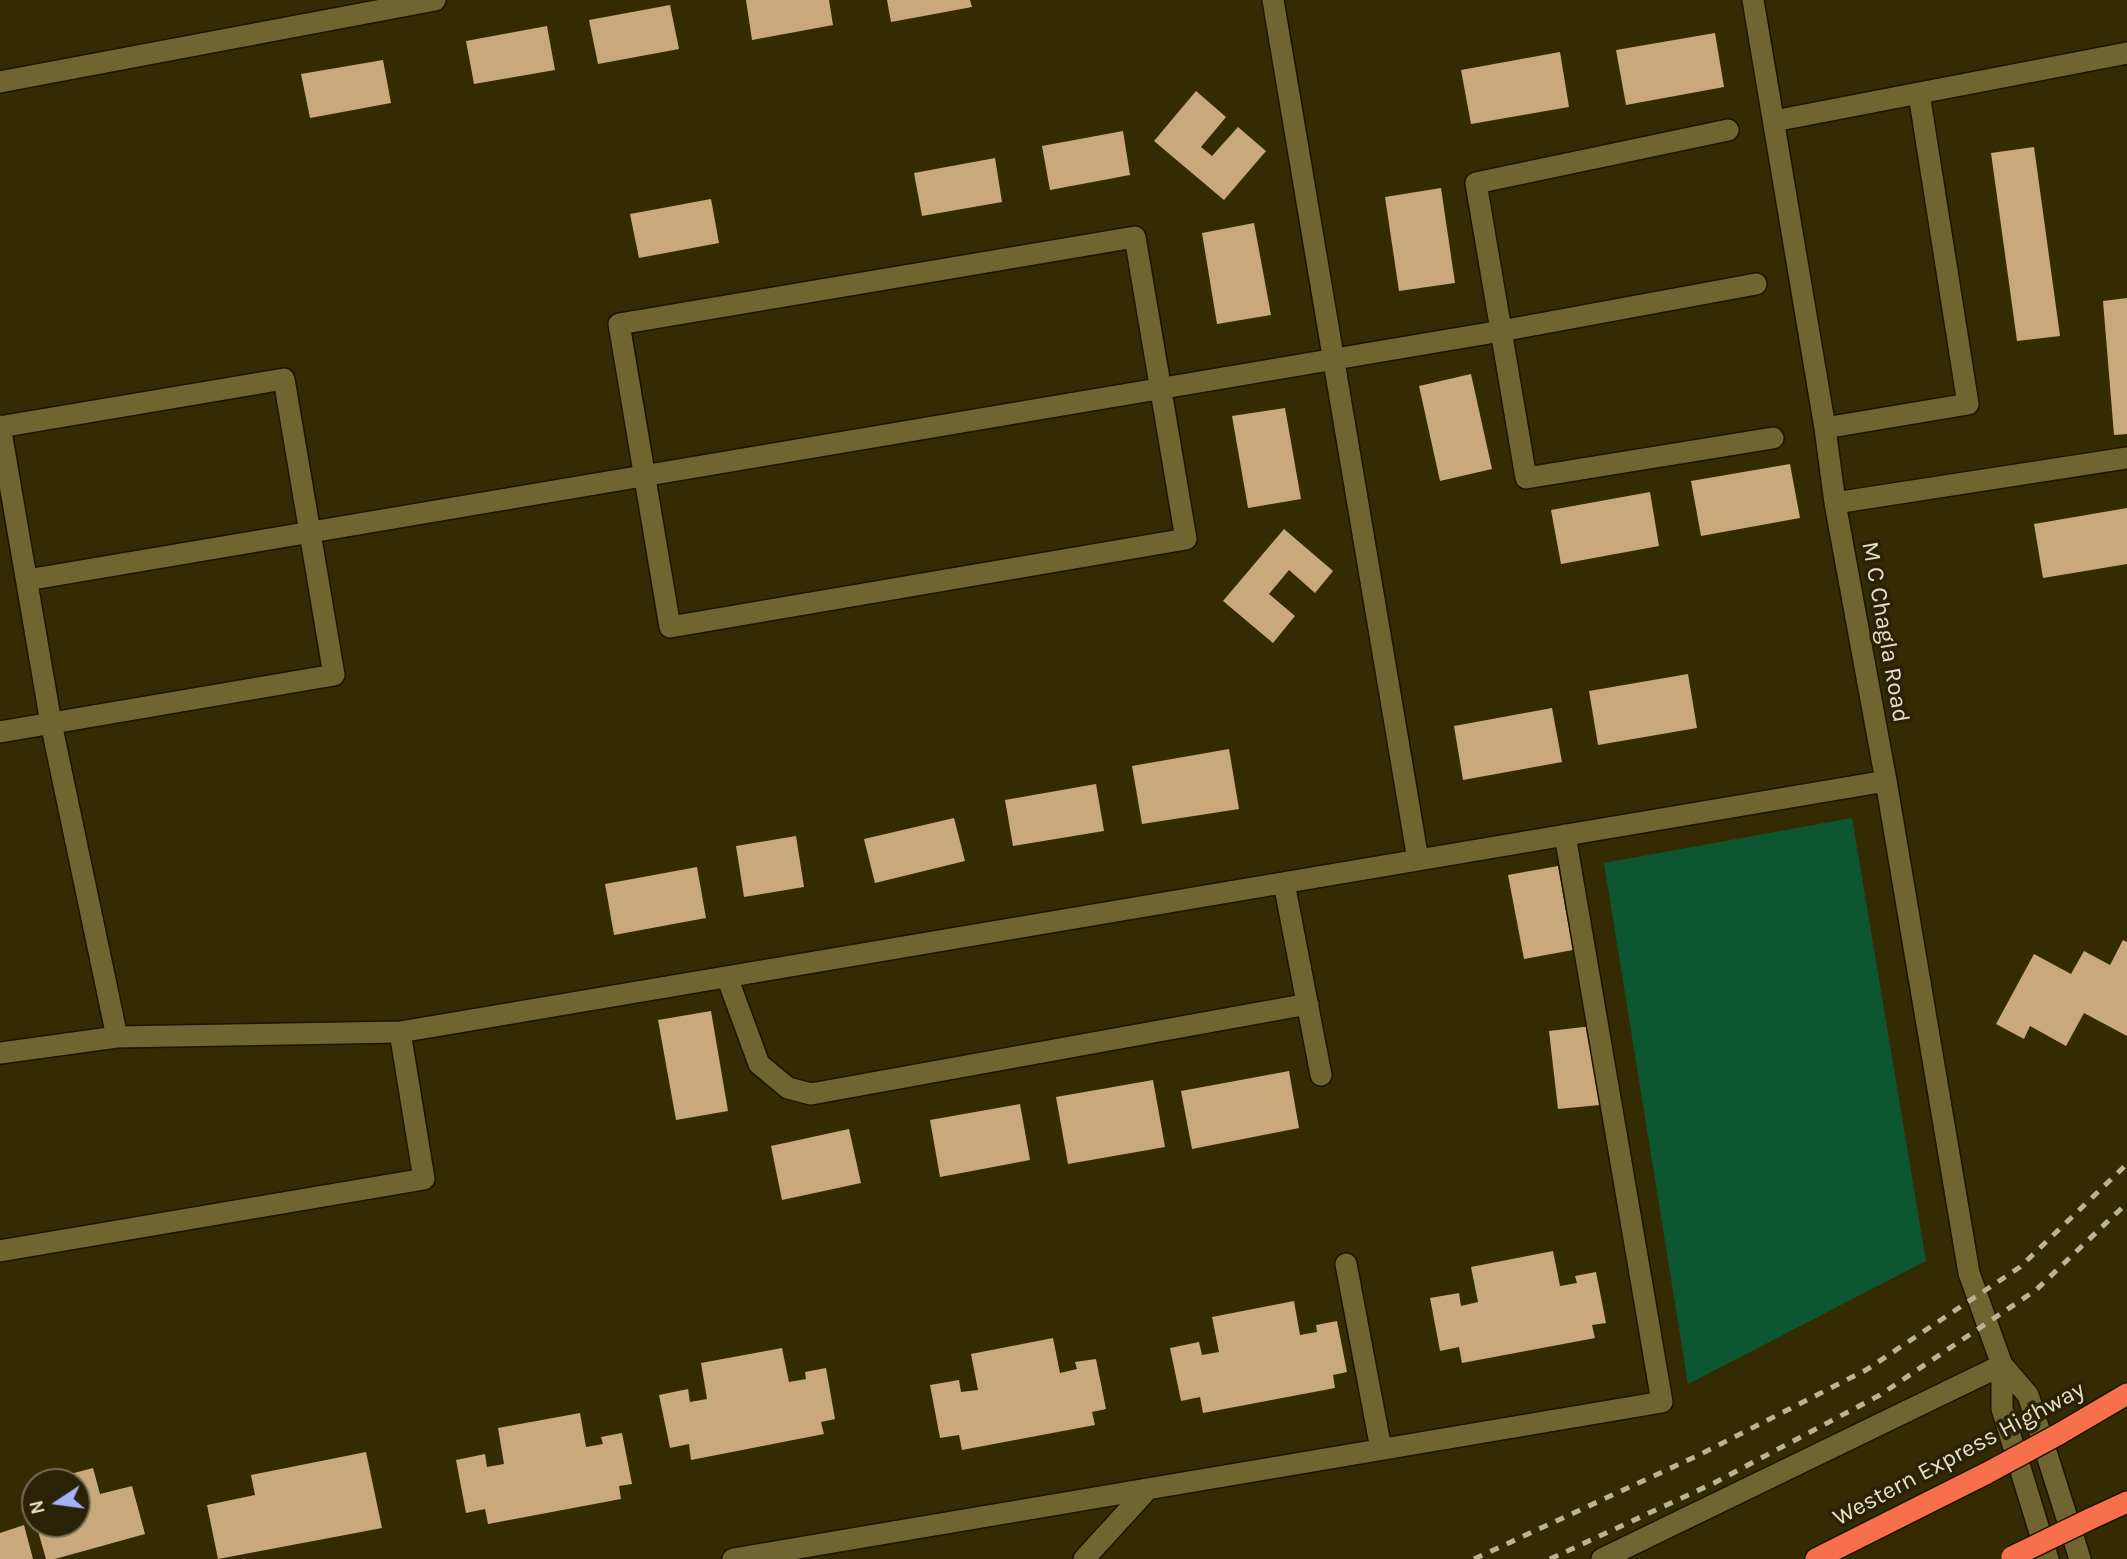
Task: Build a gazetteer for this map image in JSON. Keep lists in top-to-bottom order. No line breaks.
{"streets":{"highway":["Western Express Highway"],"street":["M C Chagla Road"]},"north":"left"}
